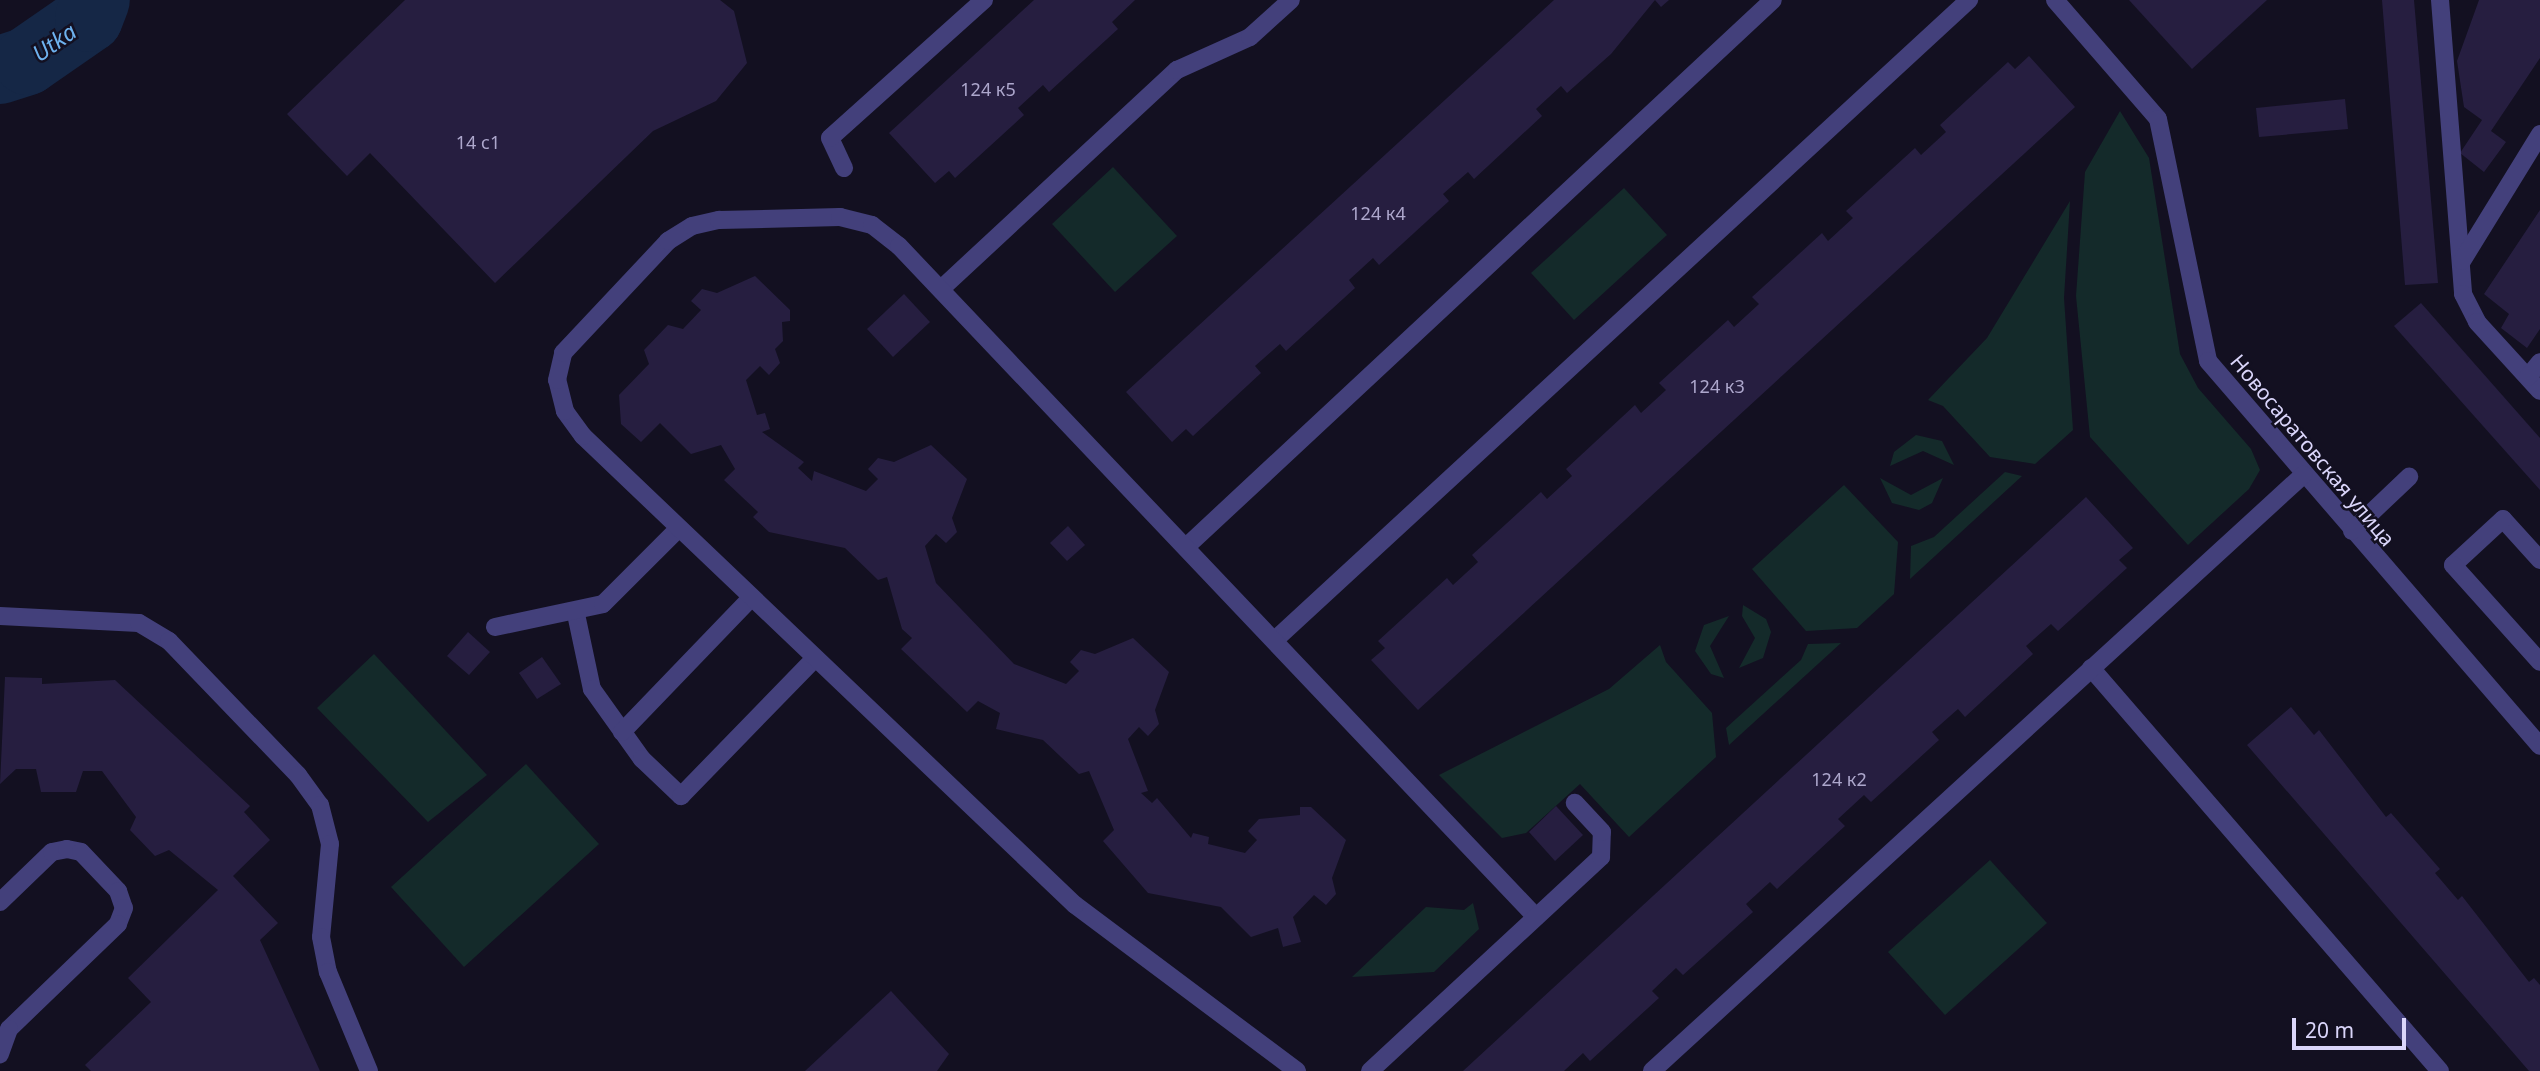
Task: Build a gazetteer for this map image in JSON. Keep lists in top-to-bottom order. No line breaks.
{"streets":{"street":["Новосаратовская улица"]},"water":["Utka"],"house_numbers":["124 к5","14 с1","124 к4","124 к3","124 к2"],"scale_bar":"20 m"}
